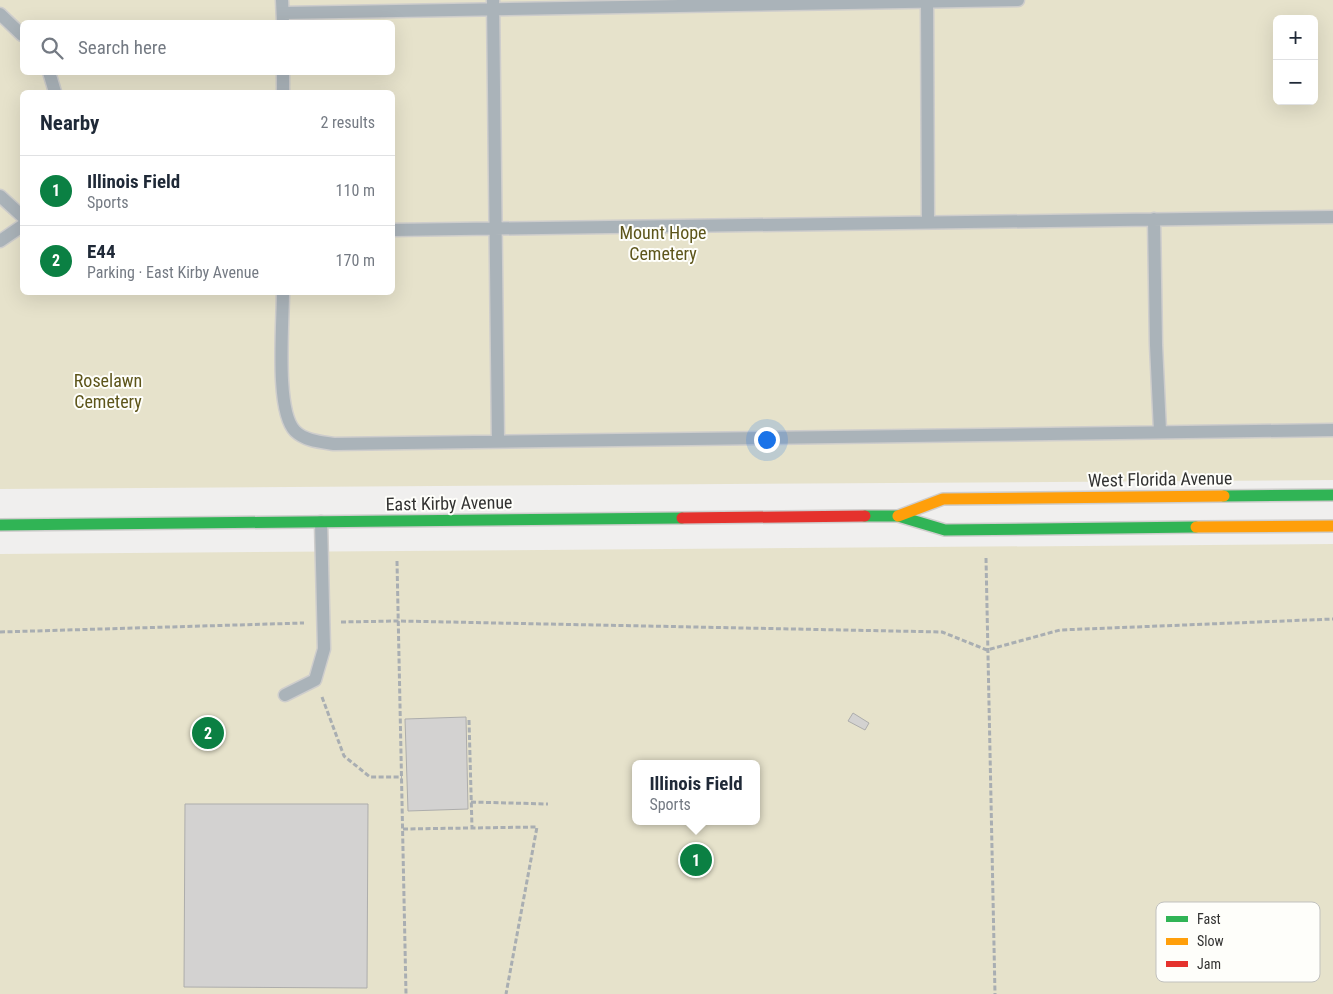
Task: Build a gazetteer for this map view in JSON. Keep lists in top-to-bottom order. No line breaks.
{"streets":{"main road":["West Florida Avenue","East Kirby Avenue"]},"crossings":[["West Florida Avenue","East Kirby Avenue"]],"parks":["Mount Hope Cemetery","Roselawn Cemetery"],"legend":["Fast","Slow","Jam"],"page":{"map_buttons":["+","−"],"search":"Search here","heading":["Nearby","2 results"],"list":[{"mark":"1","name":"Illinois Field","note":"Sports","value":"110 m"},{"mark":"2","name":"E44","note":"Parking · East Kirby Avenue","value":"170 m"}],"pins":["2","1"],"popup":["Illinois Field","Sports"]}}
